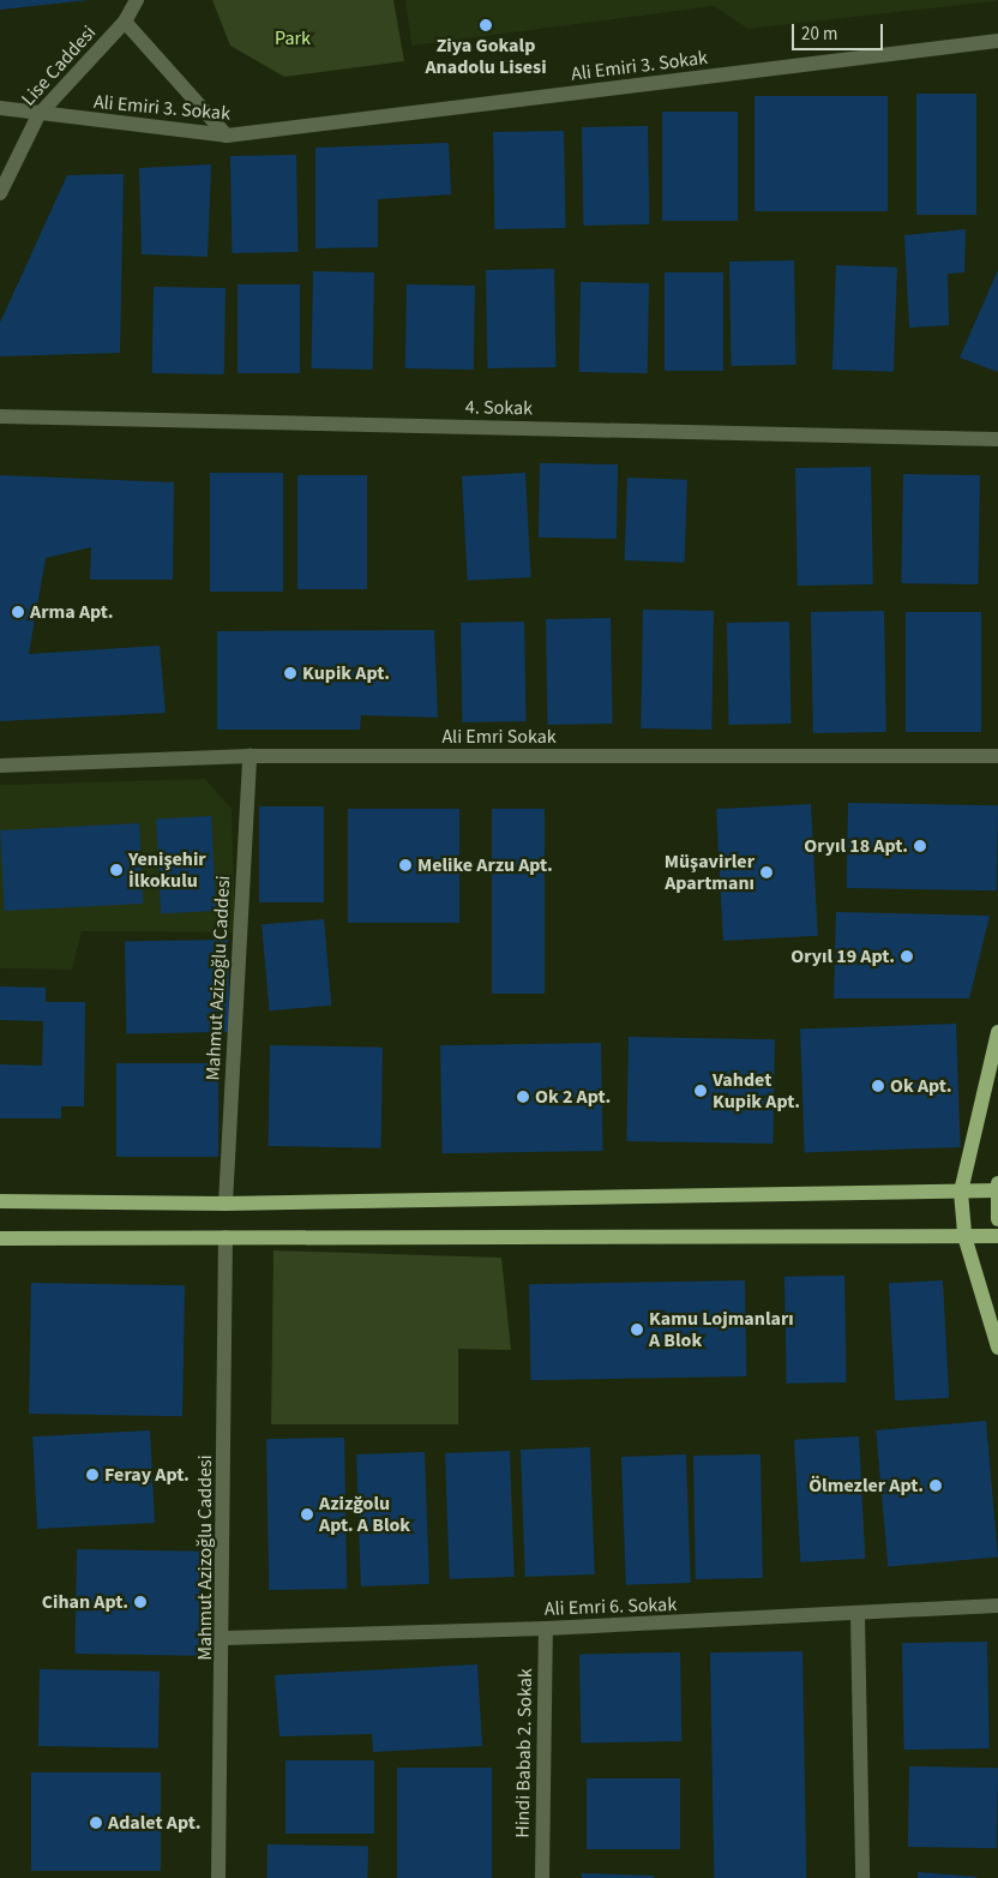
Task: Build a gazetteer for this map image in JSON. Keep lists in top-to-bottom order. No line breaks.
{"streets":{"street":["Lise Caddesi","Ali Emiri 3. Sokak","4. Sokak","Ali Emri Sokak","Mahmut Azizoğlu Caddesi","Ali Emri 6. Sokak","Hindi Babab 2. Sokak"]},"crossings":[["Lise Caddesi","Ali Emiri 3. Sokak"],["Ali Emri Sokak","Mahmut Azizoğlu Caddesi"],["Mahmut Azizoğlu Caddesi","Ali Emri 6. Sokak"],["Ali Emri 6. Sokak","Hindi Babab 2. Sokak"]],"parks":["Park"],"places":["Ziya Gokalp Anadolu Lisesi","Arma Apt.","Kupik Apt.","Oryıl 18 Apt.","Melike Arzu Apt.","Yenişehir İlkokulu","Müşavirler Apartmanı","Oryıl 19 Apt.","Ok Apt.","Vahdet Kupik Apt.","Ok 2 Apt.","Kamu Lojmanları A Blok","Feray Apt.","Ölmezler Apt.","Azizğolu Apt. A Blok","Cihan Apt.","Adalet Apt."],"scale_bar":"20 m"}
